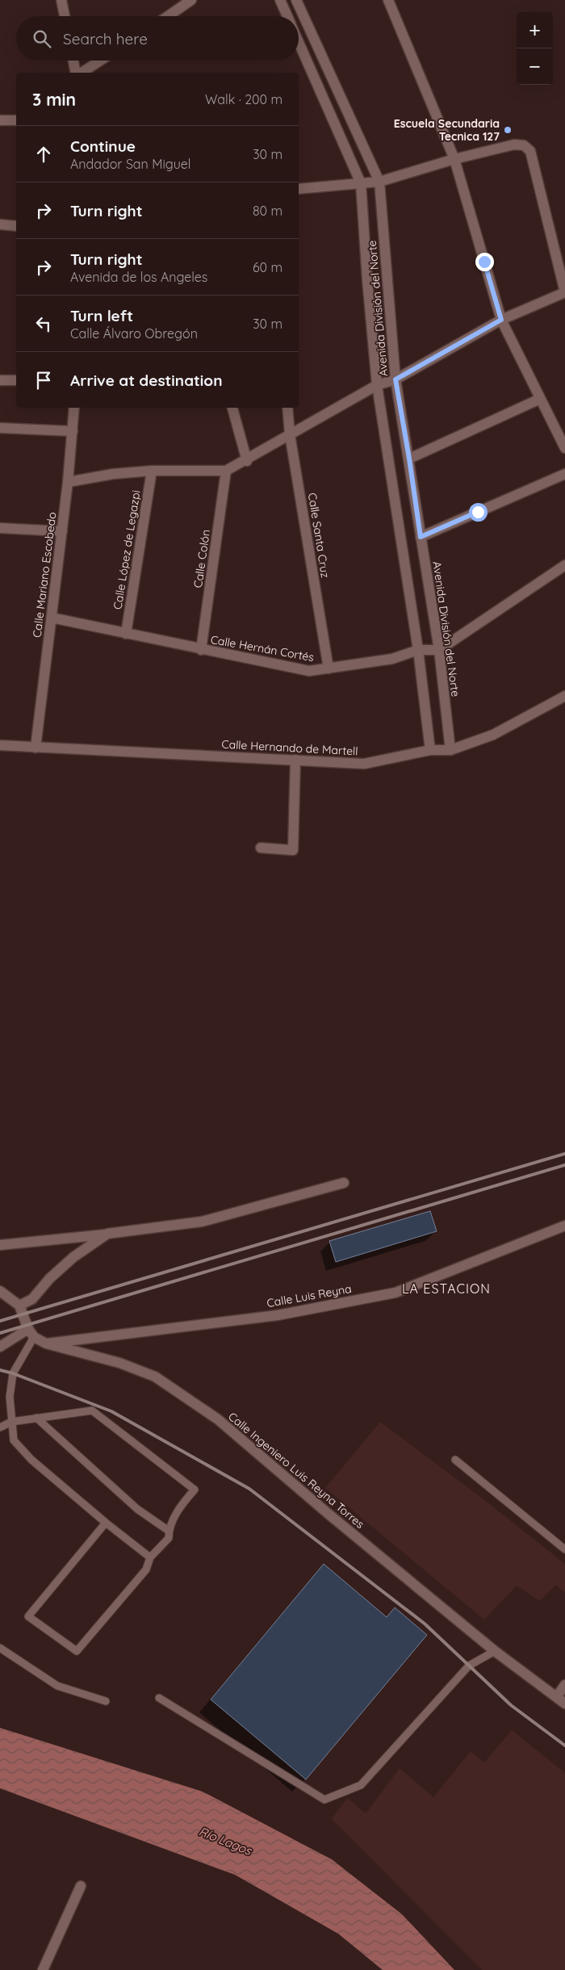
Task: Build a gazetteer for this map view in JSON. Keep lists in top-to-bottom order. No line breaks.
{"streets":{"street":["Avenida División del Norte","Calle Santa Cruz","Calle López de Legazpi","Calle Colón","Calle Mariano Escobedo","Calle Hernán Cortés","Calle Hernando de Martell","Calle Luis Reyna","Calle Ingeniero Luis Reyna Torres"]},"crossings":[["Avenida División del Norte","Calle Hernán Cortés"],["Avenida División del Norte","Calle Hernando de Martell"],["Calle Santa Cruz","Calle Hernán Cortés"],["Calle López de Legazpi","Calle Hernán Cortés"],["Calle Colón","Calle Hernán Cortés"],["Calle Mariano Escobedo","Calle Hernán Cortés"],["Calle Mariano Escobedo","Calle Hernando de Martell"],["Calle Luis Reyna","Calle Ingeniero Luis Reyna Torres"]],"districts":["LA ESTACION"],"water":["Río Lagos"],"places":["Escuela Secundaria Tecnica 127"],"page":{"map_buttons":["+","−"],"search":"Search here","heading":["3 min","Walk · 200 m"],"list":[["Continue","Andador San Miguel","30 m"],["Turn right","80 m"],["Turn right","Avenida de los Angeles","60 m"],["Turn left","Calle Álvaro Obregón","30 m"],"Arrive at destination"]}}
